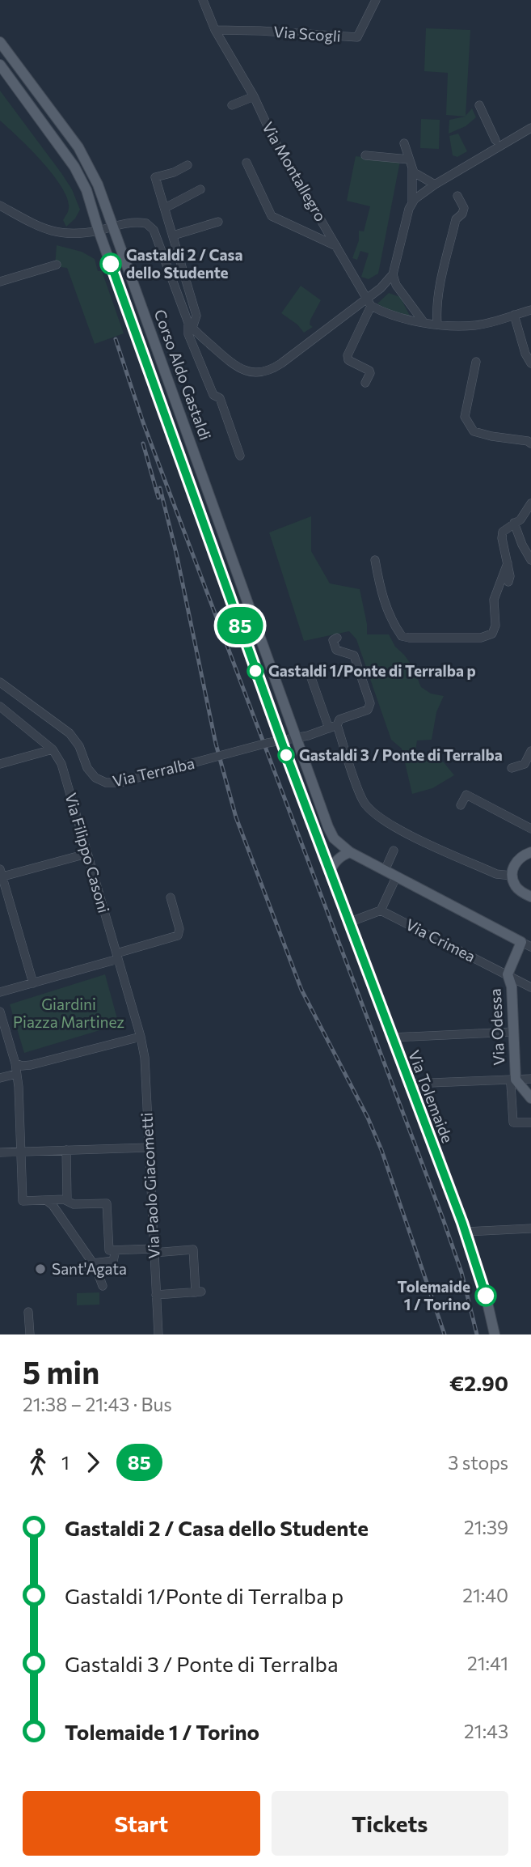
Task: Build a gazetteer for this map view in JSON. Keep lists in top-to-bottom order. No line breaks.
{"streets":{"main road":["Corso Aldo Gastaldi","Via Odessa","Via Tolemaide"],"street":["Via Scogli","Via Montallegro","Via Terralba","Via Filippo Casoni","Via Crimea","Via Paolo Giacometti"]},"crossings":[["Via Scogli","Via Montallegro"],["Corso Aldo Gastaldi","Via Terralba"],["Corso Aldo Gastaldi","Via Odessa"],["Corso Aldo Gastaldi","Via Tolemaide"],["Via Filippo Casoni","Via Paolo Giacometti"],["Via Crimea","Via Odessa"]],"parks":["Giardini Piazza Martinez"],"places":["Gastaldi 2 / Casa dello Studente","Gastaldi 1/Ponte di Terralba p","Gastaldi 3 / Ponte di Terralba","Sant'Agata","Tolemaide 1 / Torino"],"lines":["bus line 85"],"page":{"on_map":"85","heading":["5 min","21:38 – 21:43 · Bus","€2.90"],"legs":["1","85","3 stops"],"list":[{"name":"Gastaldi 2 / Casa dello Studente","value":"21:39"},{"name":"Gastaldi 1/Ponte di Terralba p","value":"21:40"},{"name":"Gastaldi 3 / Ponte di Terralba","value":"21:41"},{"name":"Tolemaide 1 / Torino","value":"21:43"}],"buttons":["Start","Tickets"]}}
